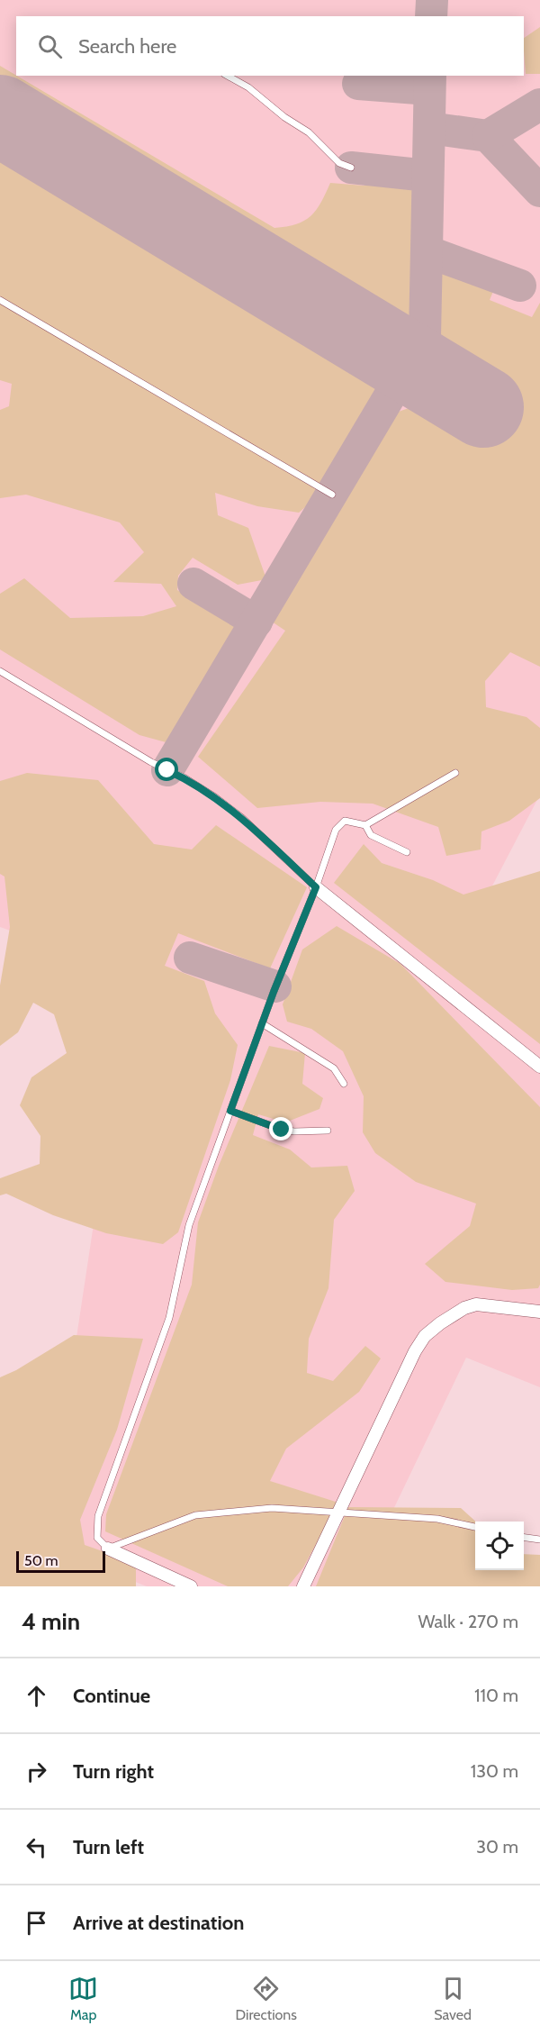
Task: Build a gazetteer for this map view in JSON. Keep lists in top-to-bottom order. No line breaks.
{"scale_bar":"50 m","page":{"search":"Search here","scale":"50 m","heading":["4 min","Walk · 270 m"],"list":[["Continue","110 m"],["Turn right","130 m"],["Turn left","30 m"],"Arrive at destination"],"nav":["Map","Directions","Saved"]}}
